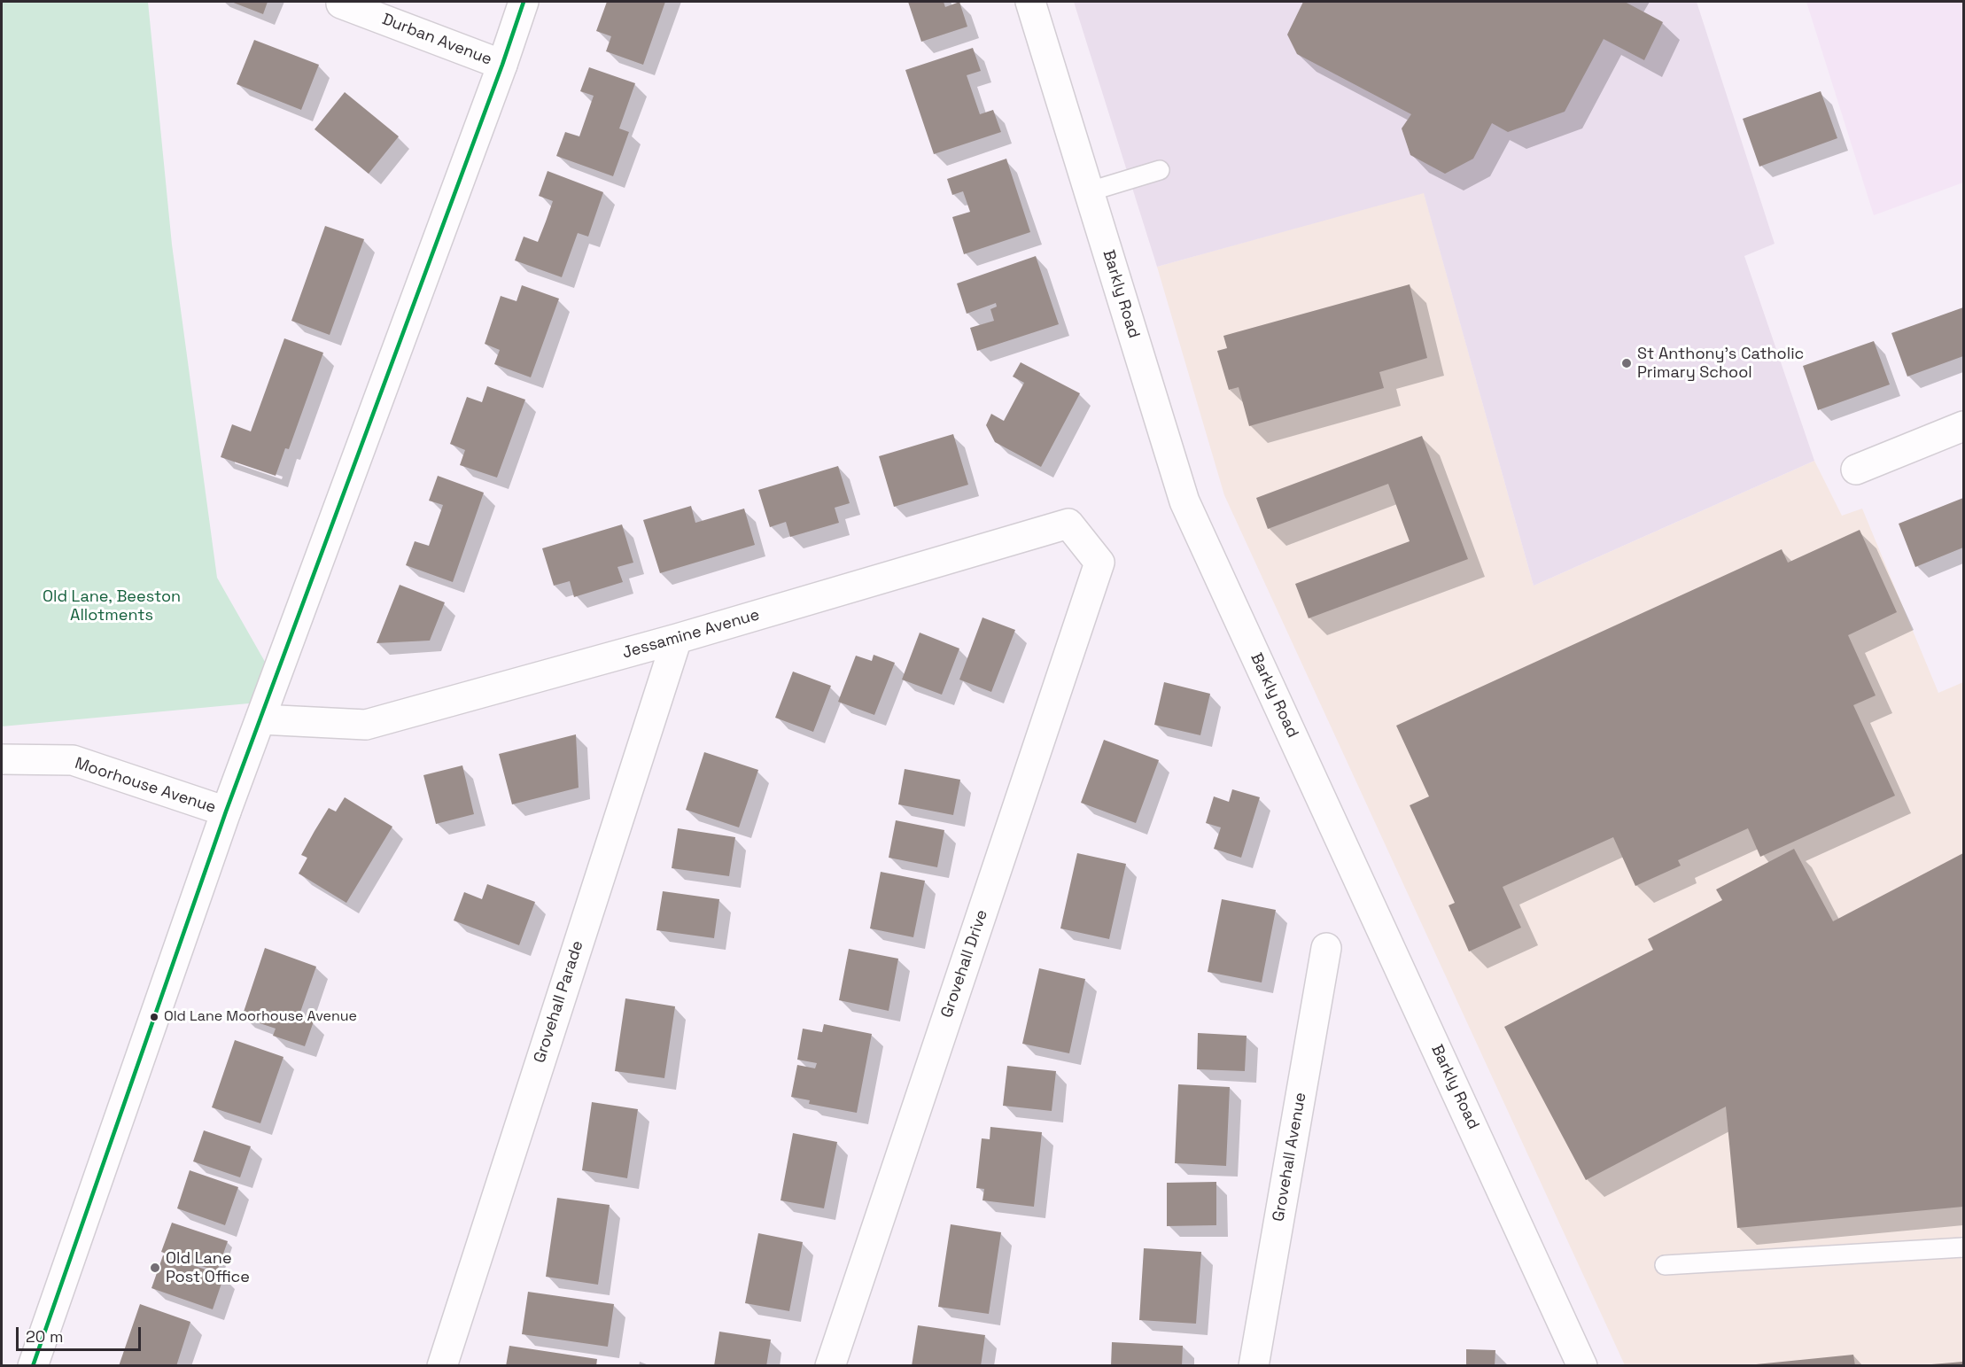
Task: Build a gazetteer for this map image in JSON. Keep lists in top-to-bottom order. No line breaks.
{"streets":{"street":["Durban Avenue","Barkly Road","Jessamine Avenue","Moorhouse Avenue","Grovehall Drive","Grovehall Parade","Grovehall Avenue"]},"crossings":[["Jessamine Avenue","Grovehall Drive"],["Jessamine Avenue","Grovehall Parade"]],"parks":["Old Lane, Beeston Allotments"],"places":["St Anthony's Catholic Primary School","Old Lane Moorhouse Avenue","Old Lane Post Office"],"scale_bar":"20 m"}
